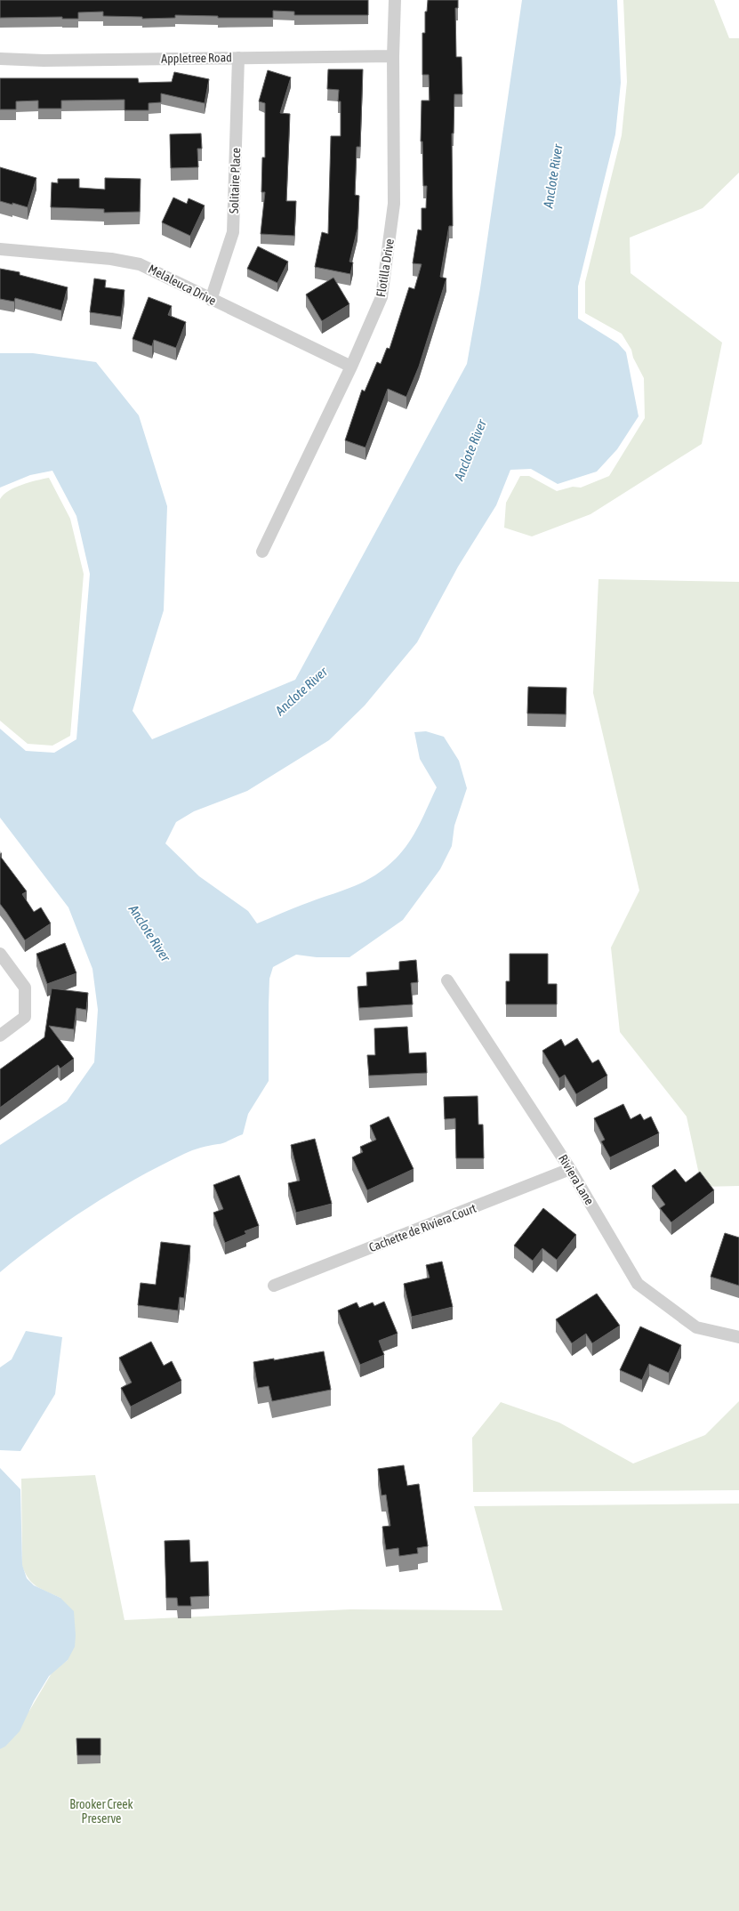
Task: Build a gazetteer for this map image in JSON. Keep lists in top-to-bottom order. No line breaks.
{"streets":{"street":["Appletree Road","Solitaire Place","Flotilla Drive","Melaleuca Drive","Riviera Lane","Cachette de Riviera Court"]},"crossings":[["Appletree Road","Solitaire Place"],["Appletree Road","Flotilla Drive"],["Solitaire Place","Melaleuca Drive"],["Flotilla Drive","Melaleuca Drive"],["Riviera Lane","Cachette de Riviera Court"]],"water":["Anclote River"],"parks":["Brooker Creek Preserve"]}
